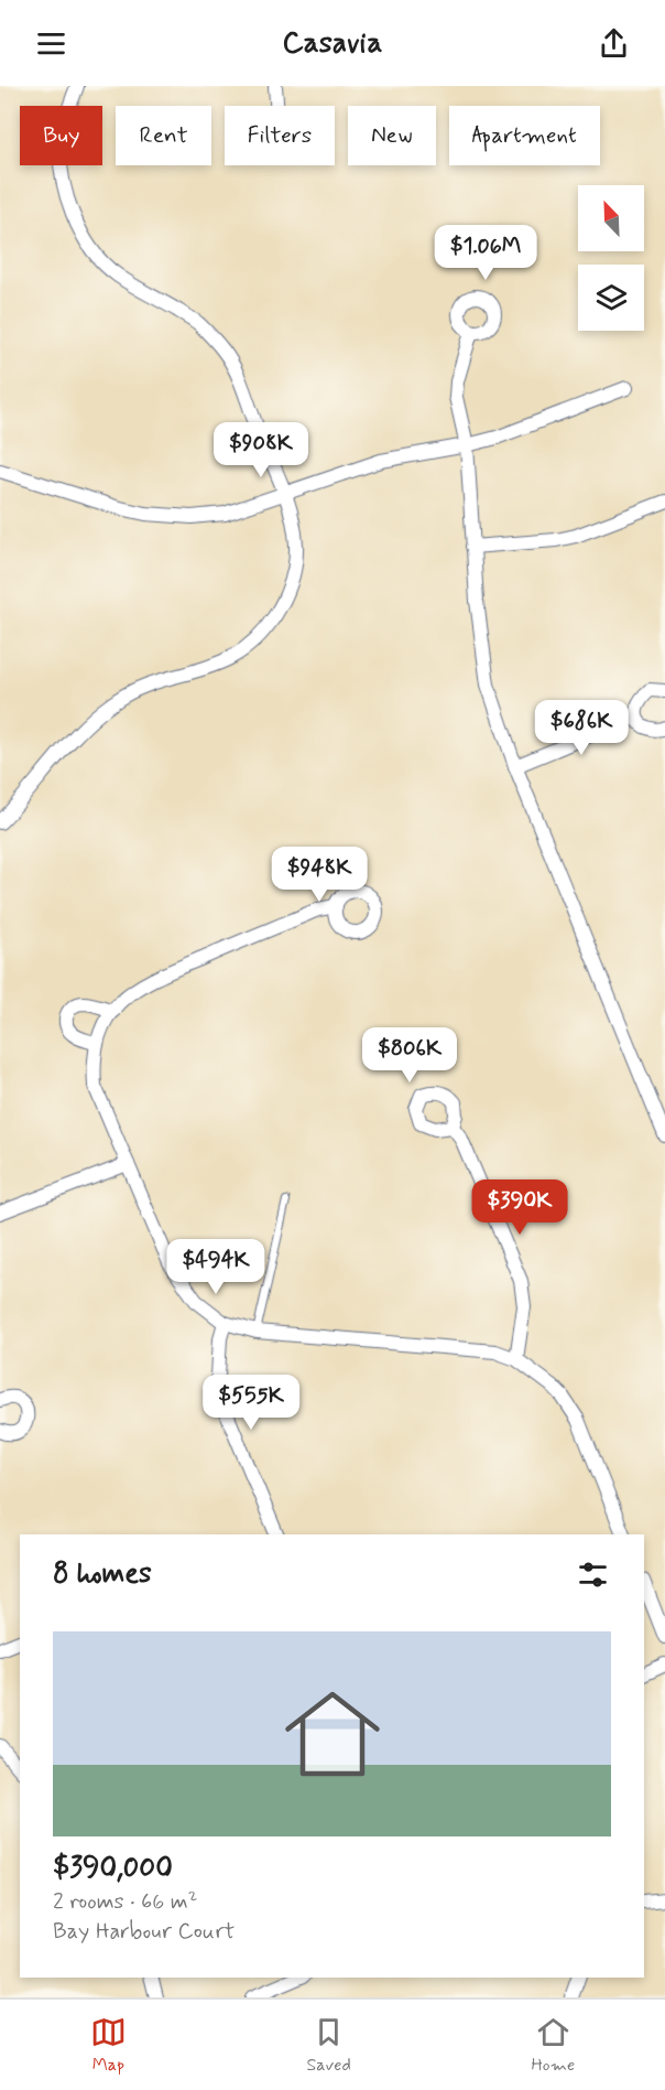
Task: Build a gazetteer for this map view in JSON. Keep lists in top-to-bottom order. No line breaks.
{"north":"top left","page":{"header":"Casavia","chip":["Buy","Rent","Filters","New","Apartment"],"price":["$1.06M","$908K","$686K","$948K","$806K","$390K","$494K","$555K"],"heading":"8 homes","list":[{"name":"$390,000","note":"2 rooms · 66 m² · Bay Harbour Court"}],"tabs":["Map","Saved","Home"]}}
